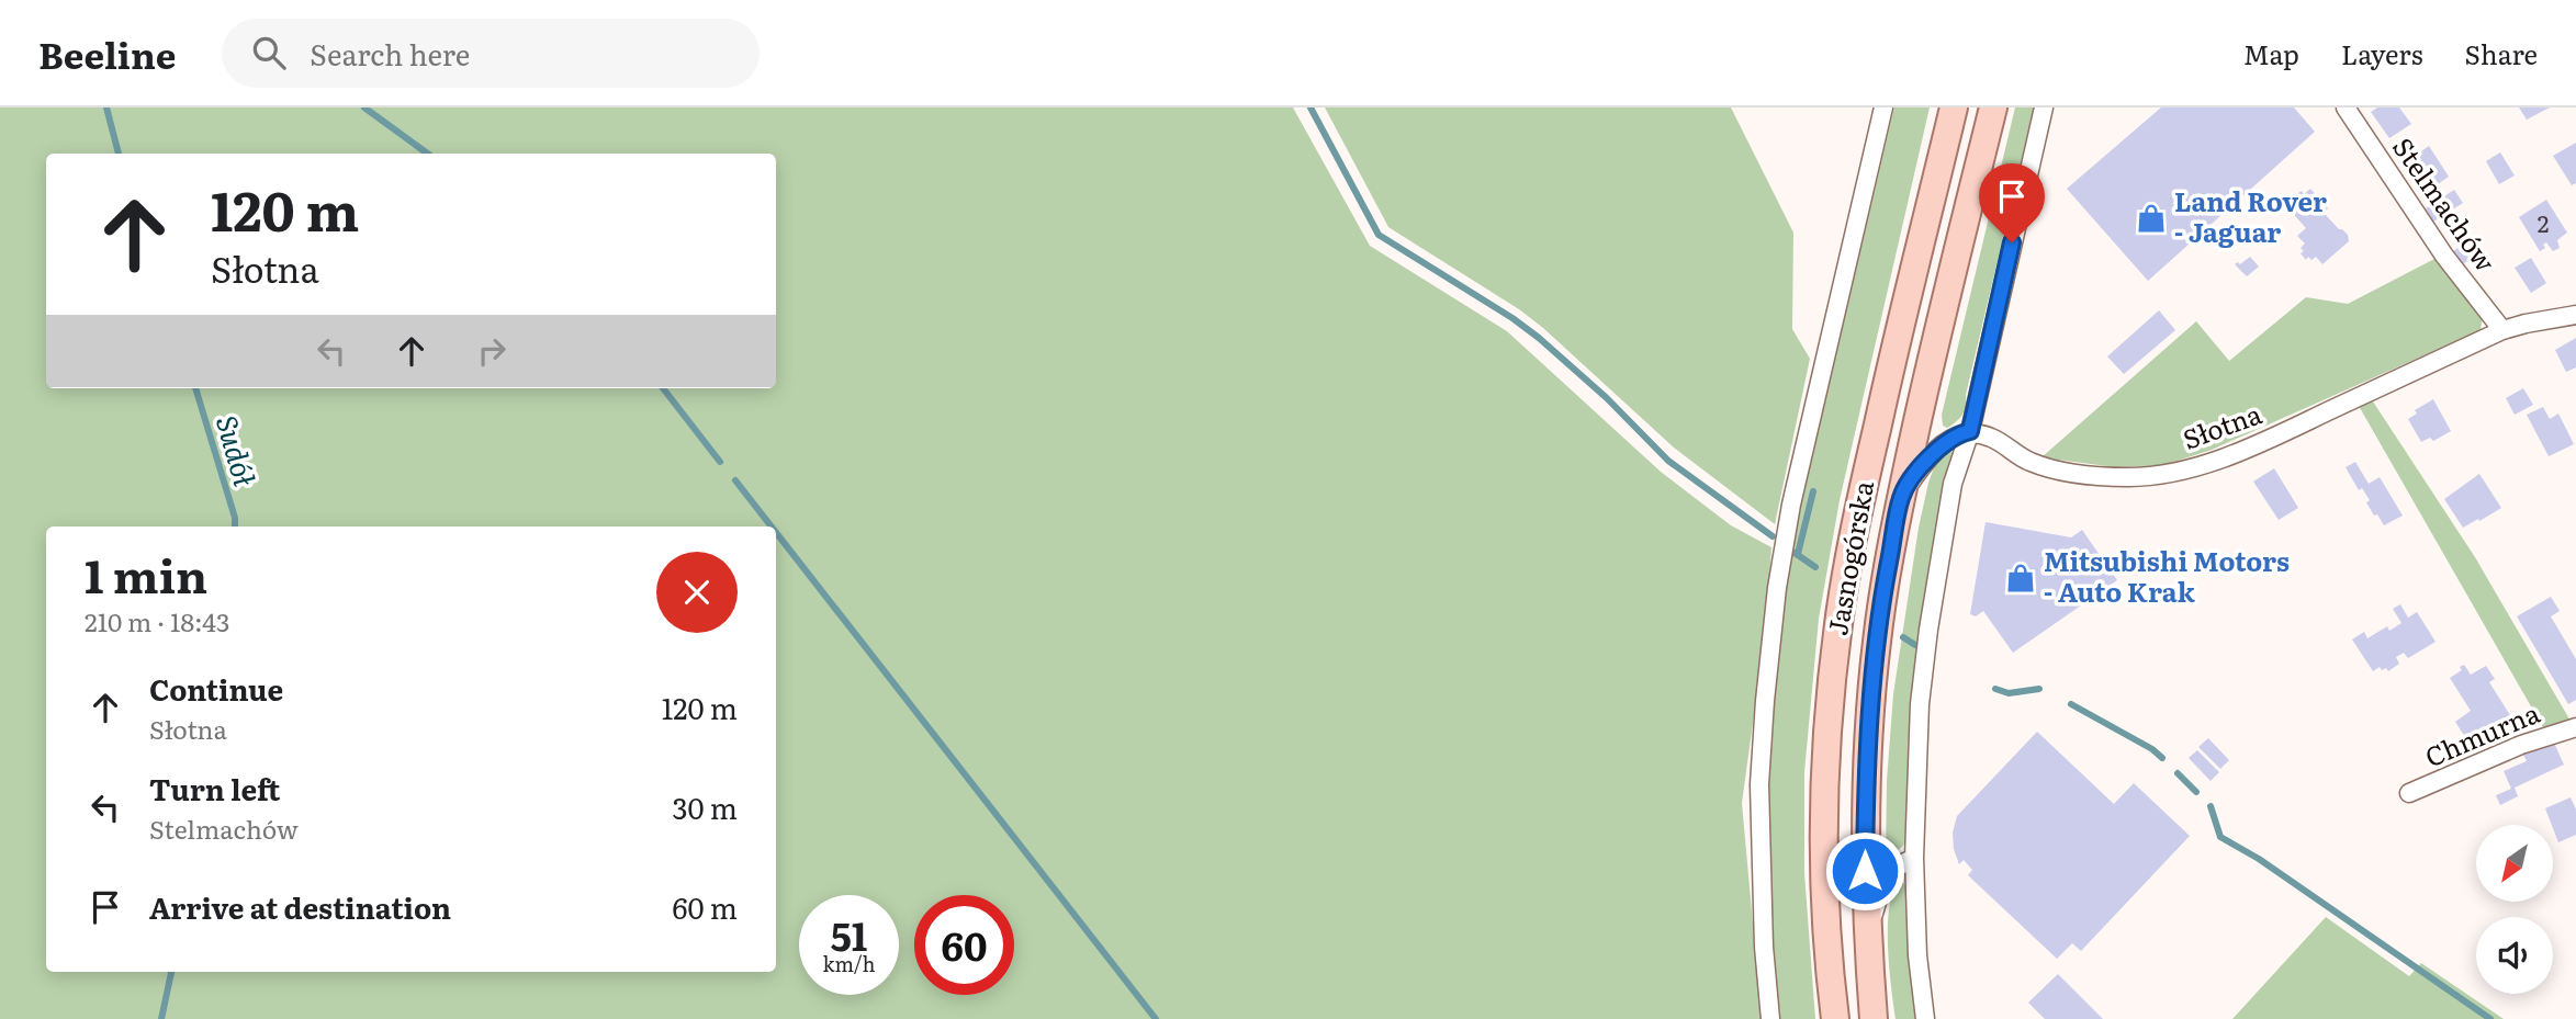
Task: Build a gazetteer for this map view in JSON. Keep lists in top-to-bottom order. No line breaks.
{"streets":{"main road":["Jasnogórska"],"street":["Stelmachów","Słotna","Chmurna"]},"crossings":[["Stelmachów","Słotna"]],"water":["Sudół"],"places":{"shop":["Land Rover - Jaguar","Mitsubishi Motors - Auto Krak"]},"house_numbers":["2"],"north":"bottom left","page":{"header":"Beeline","search":"Search here","nav":["Map","Layers","Share"],"turn":["120 m","Słotna"],"heading":["1 min","210 m · 18:43"],"list":[{"name":"Continue","note":"Słotna","value":"120 m"},{"name":"Turn left","note":"Stelmachów","value":"30 m"},{"name":"Arrive at destination","value":"60 m"}],"speed":"51 km/h","limit":"60"}}
